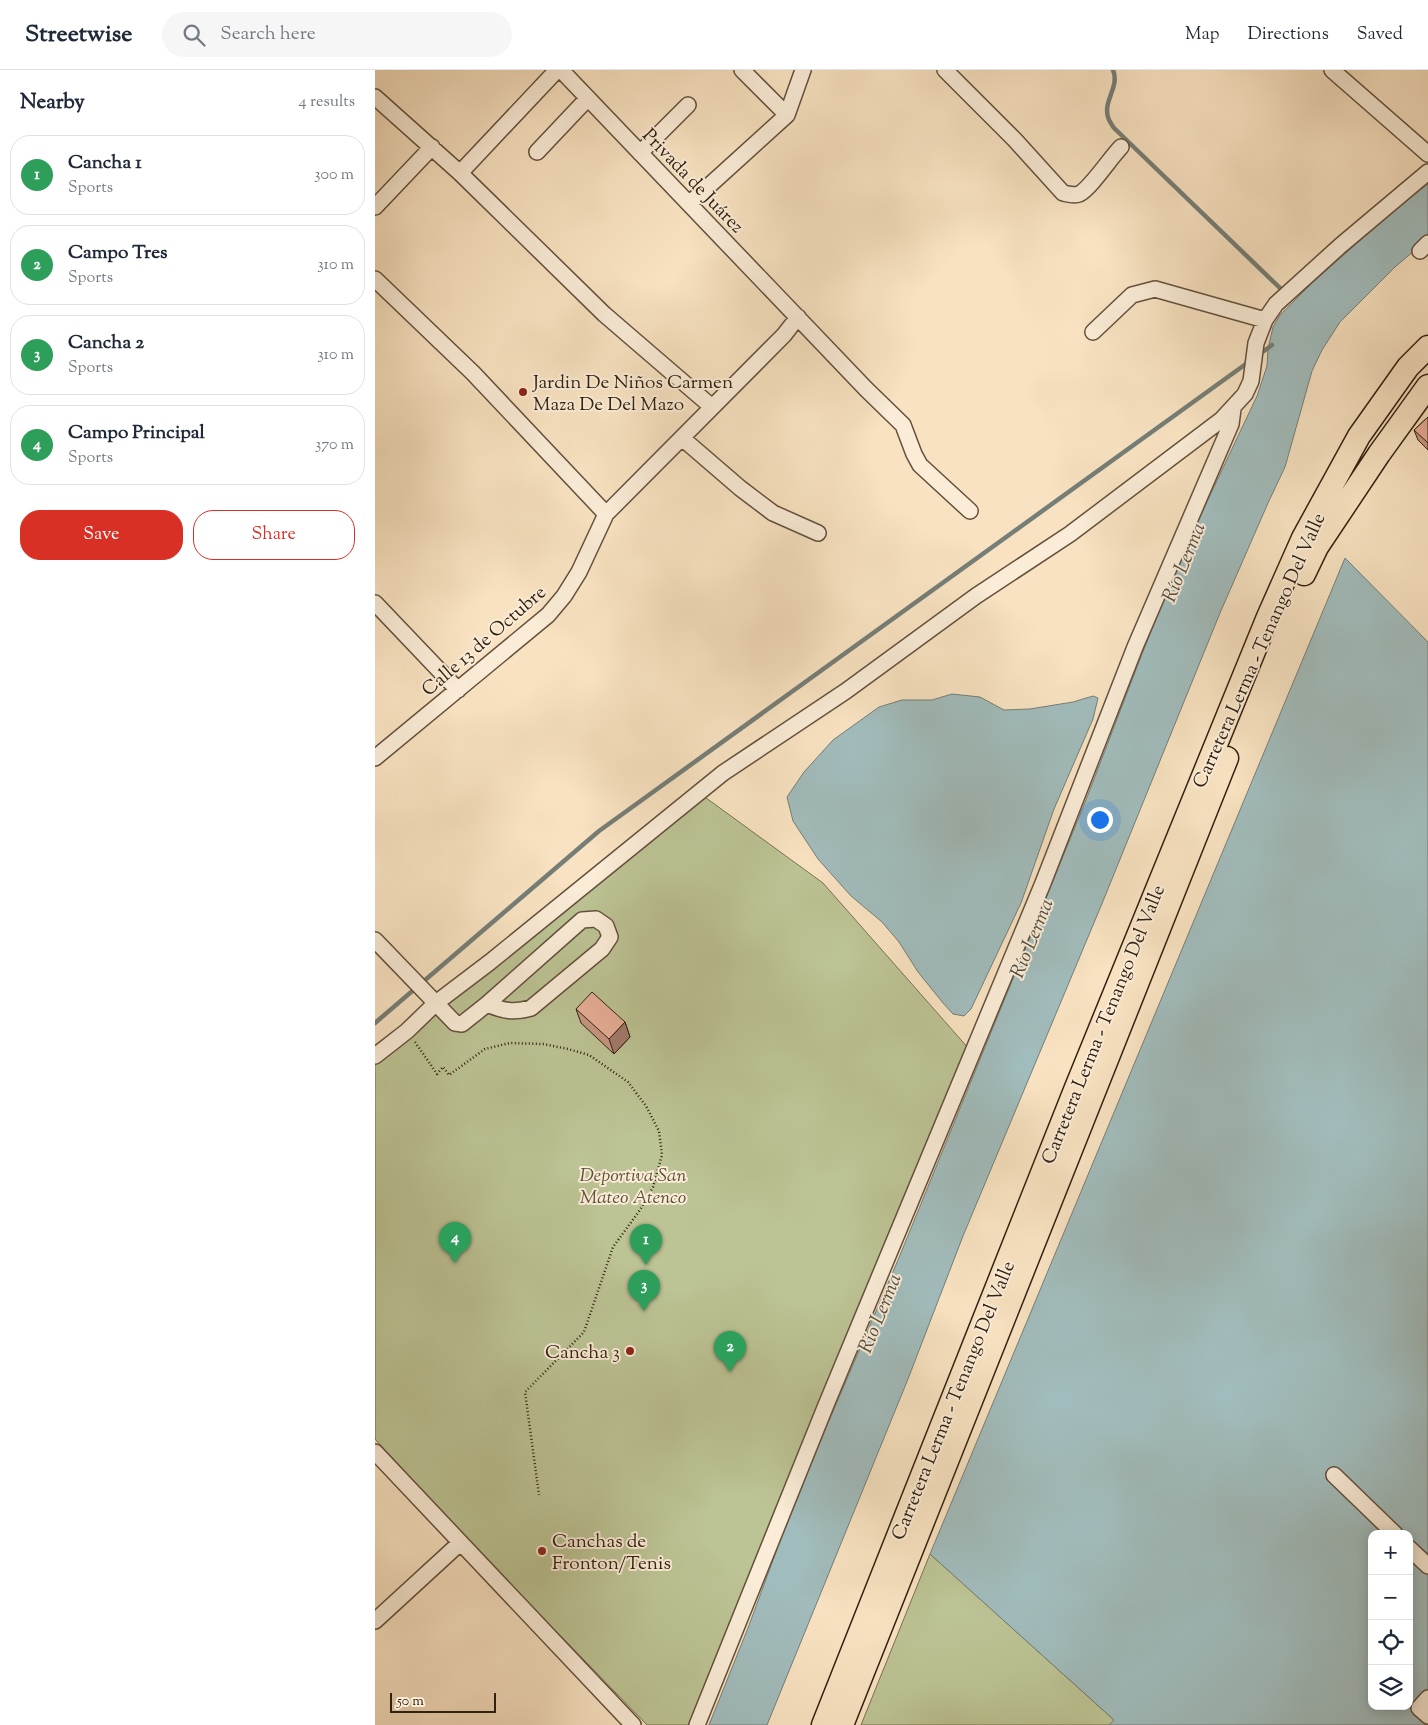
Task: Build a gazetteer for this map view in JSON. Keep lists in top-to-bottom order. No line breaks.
{"streets":{"highway":["Carretera Lerma - Tenango Del Valle"],"street":["Privada de Juárez","Calle 13 de Octubre"]},"crossings":[["Privada de Juárez","Calle 13 de Octubre"]],"water":["Río Lerma"],"parks":["Deportiva San Mateo Atenco"],"places":["Jardin De Niños Carmen Maza De Del Mazo","Cancha 3","Canchas de Fronton/Tenis"],"scale_bar":"50 m","page":{"header":"Streetwise","search":"Search here","nav":["Map","Directions","Saved"],"heading":["Nearby","4 results"],"list":[{"mark":"1","name":"Cancha 1","note":"Sports","value":"300 m"},{"mark":"2","name":"Campo Tres","note":"Sports","value":"310 m"},{"mark":"3","name":"Cancha 2","note":"Sports","value":"310 m"},{"mark":"4","name":"Campo Principal","note":"Sports","value":"370 m"}],"buttons":["Save","Share"],"pins":["4","1","3","2"],"map_buttons":["+","−"],"scale":"50 m"}}
